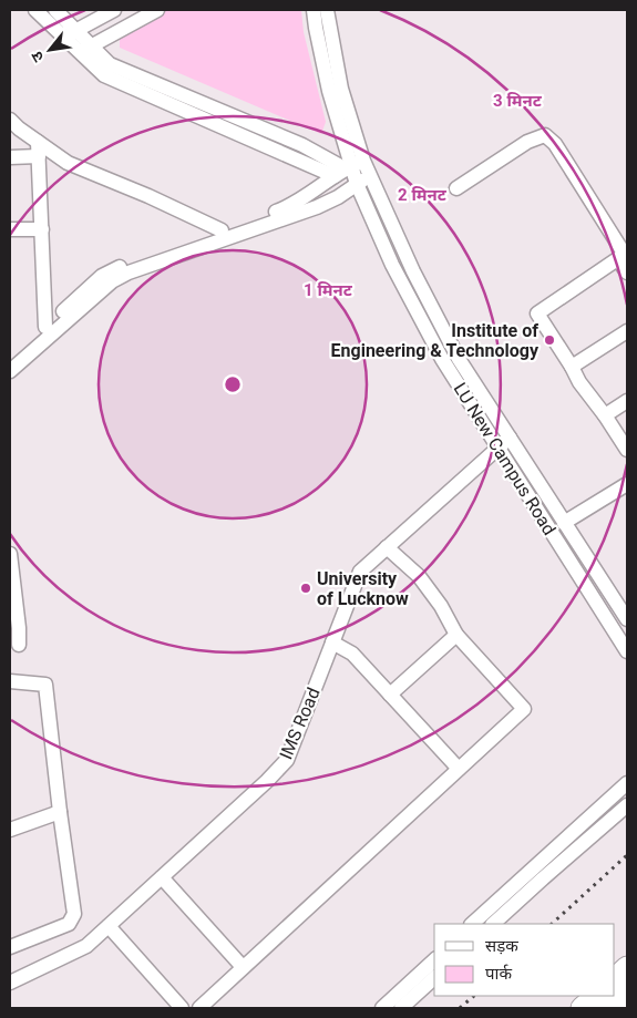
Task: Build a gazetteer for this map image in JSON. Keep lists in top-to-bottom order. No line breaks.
{"streets":{"street":["LU New Campus Road","IMS Road"]},"crossings":[["LU New Campus Road","IMS Road"]],"places":["Institute of Engineering & Technology","University of Lucknow"],"legend":["सड़क","पार्क"],"north":"bottom left","rings":["3 मिनट","2 मिनट","1 मिनट"]}
